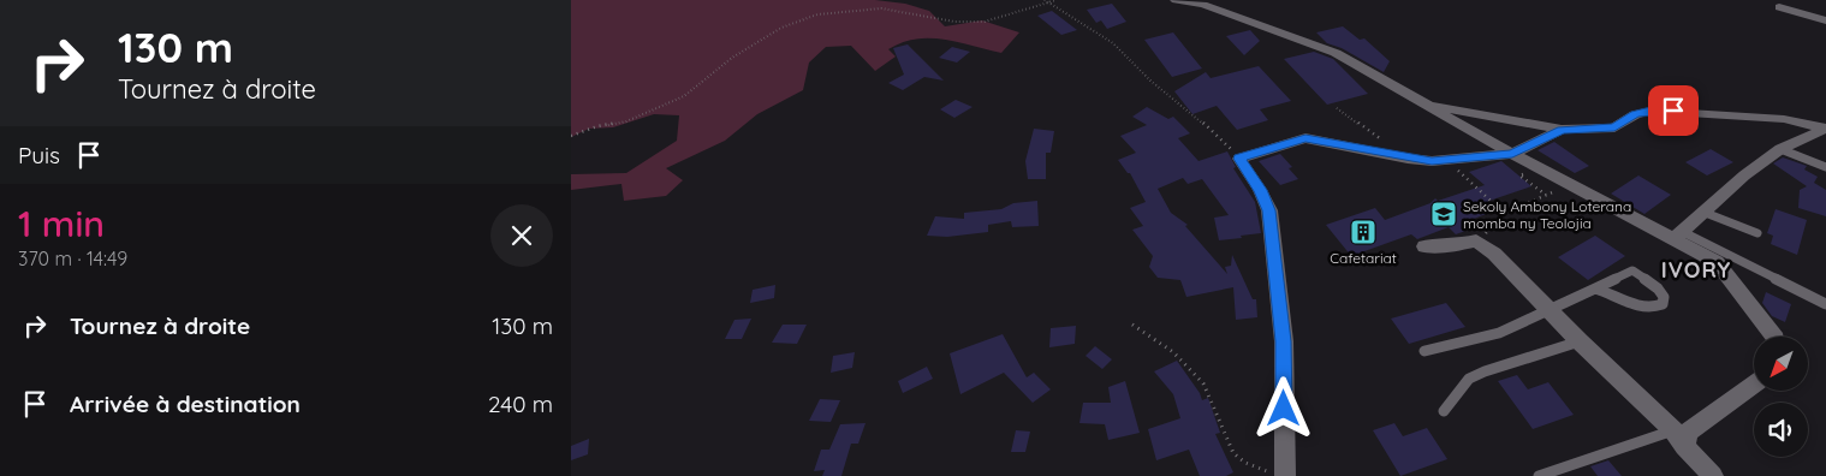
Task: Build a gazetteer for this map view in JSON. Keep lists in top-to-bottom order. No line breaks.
{"districts":["IVORY"],"places":{"school or university":["Sekoly Ambony Loterana momba ny Teolojia"],"building":["Cafetariat"]},"north":"bottom left","page":{"turn":["130 m","Tournez à droite"],"then":"Puis","heading":["1 min","370 m · 14:49"],"list":[{"name":"Tournez à droite","value":"130 m"},{"name":"Arrivée à destination","value":"240 m"}]}}
